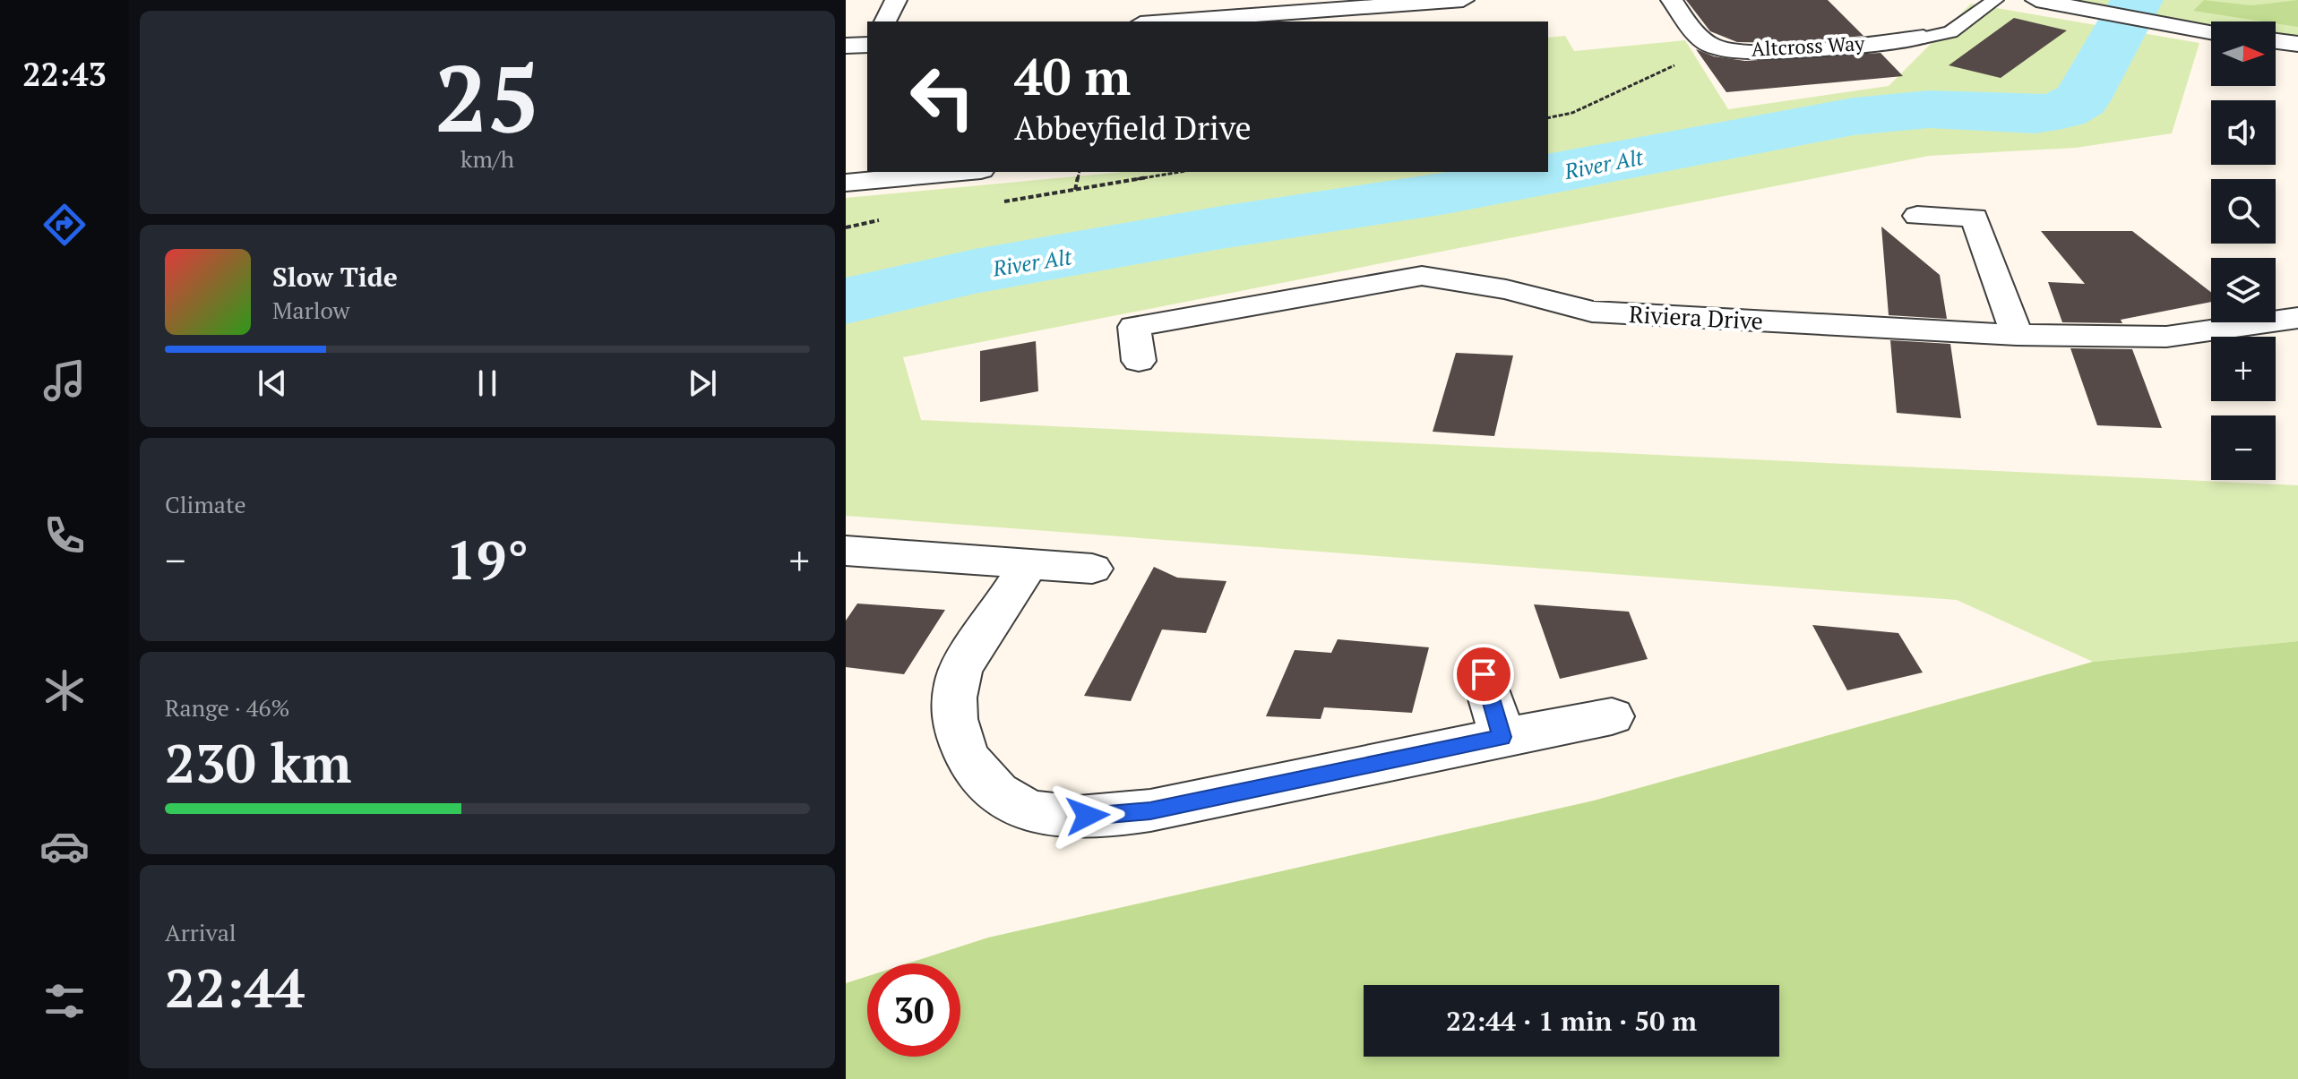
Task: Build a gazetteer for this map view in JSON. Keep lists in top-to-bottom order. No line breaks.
{"streets":{"street":["Altcross Way","Riviera Drive"]},"water":["River Alt"],"north":"right","page":{"tabs":"22:43","tile":[["25","km/h"],"Climate",["Range · 46%","230 km"],["Arrival","22:44"]],"map_buttons":["+","−"],"turn":["40 m","Abbeyfield Drive"],"song":["Slow Tide","Marlow"],"heat":["−","19°","+"],"limit":"30","trip":"22:44 · 1 min · 50 m"}}
